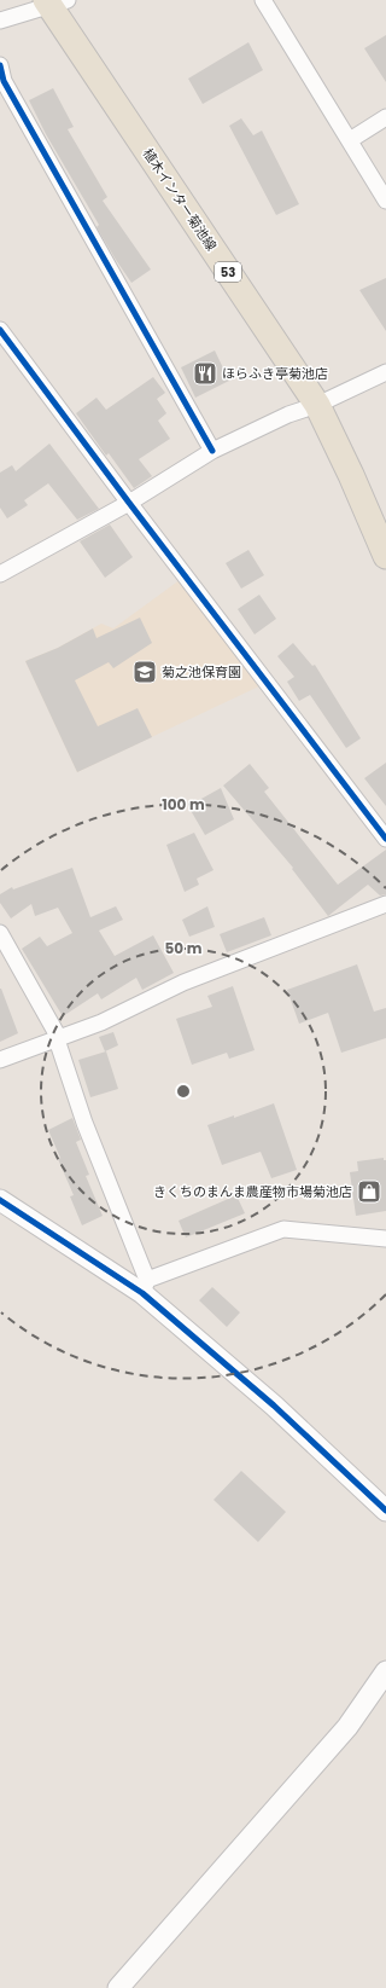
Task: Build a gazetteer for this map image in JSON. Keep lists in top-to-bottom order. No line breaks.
{"streets":{"main road":["植木インター菊池線","53"]},"places":{"restaurant":["ほらふき亭菊池店"],"school or university":["菊之池保育園"],"shop":["きくちのまんま農産物市場菊池店"]},"rings":["100 m","50 m"]}
